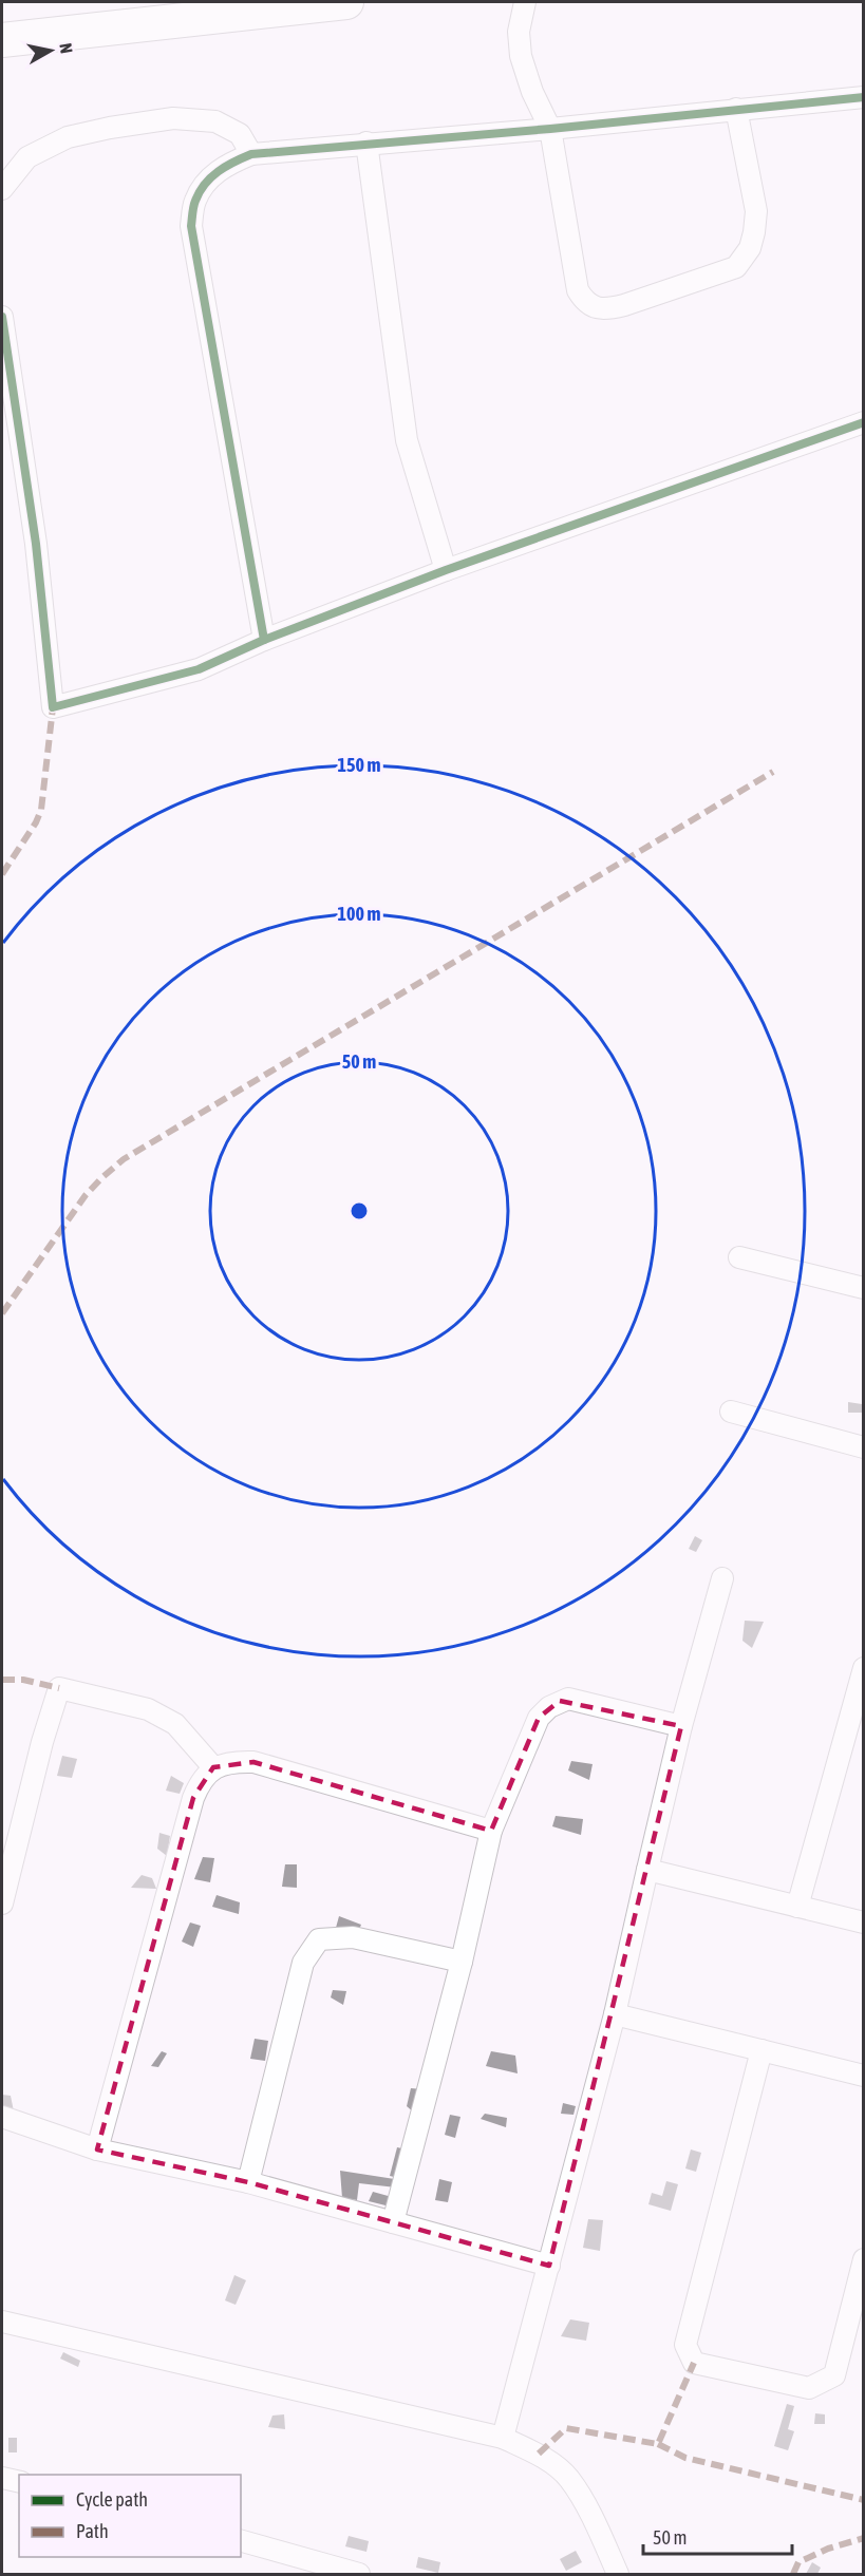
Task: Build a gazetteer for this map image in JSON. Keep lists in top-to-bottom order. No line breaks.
{"legend":["Cycle path","Path"],"scale_bar":"50 m","north":"right","rings":["150 m","100 m","50 m"]}
